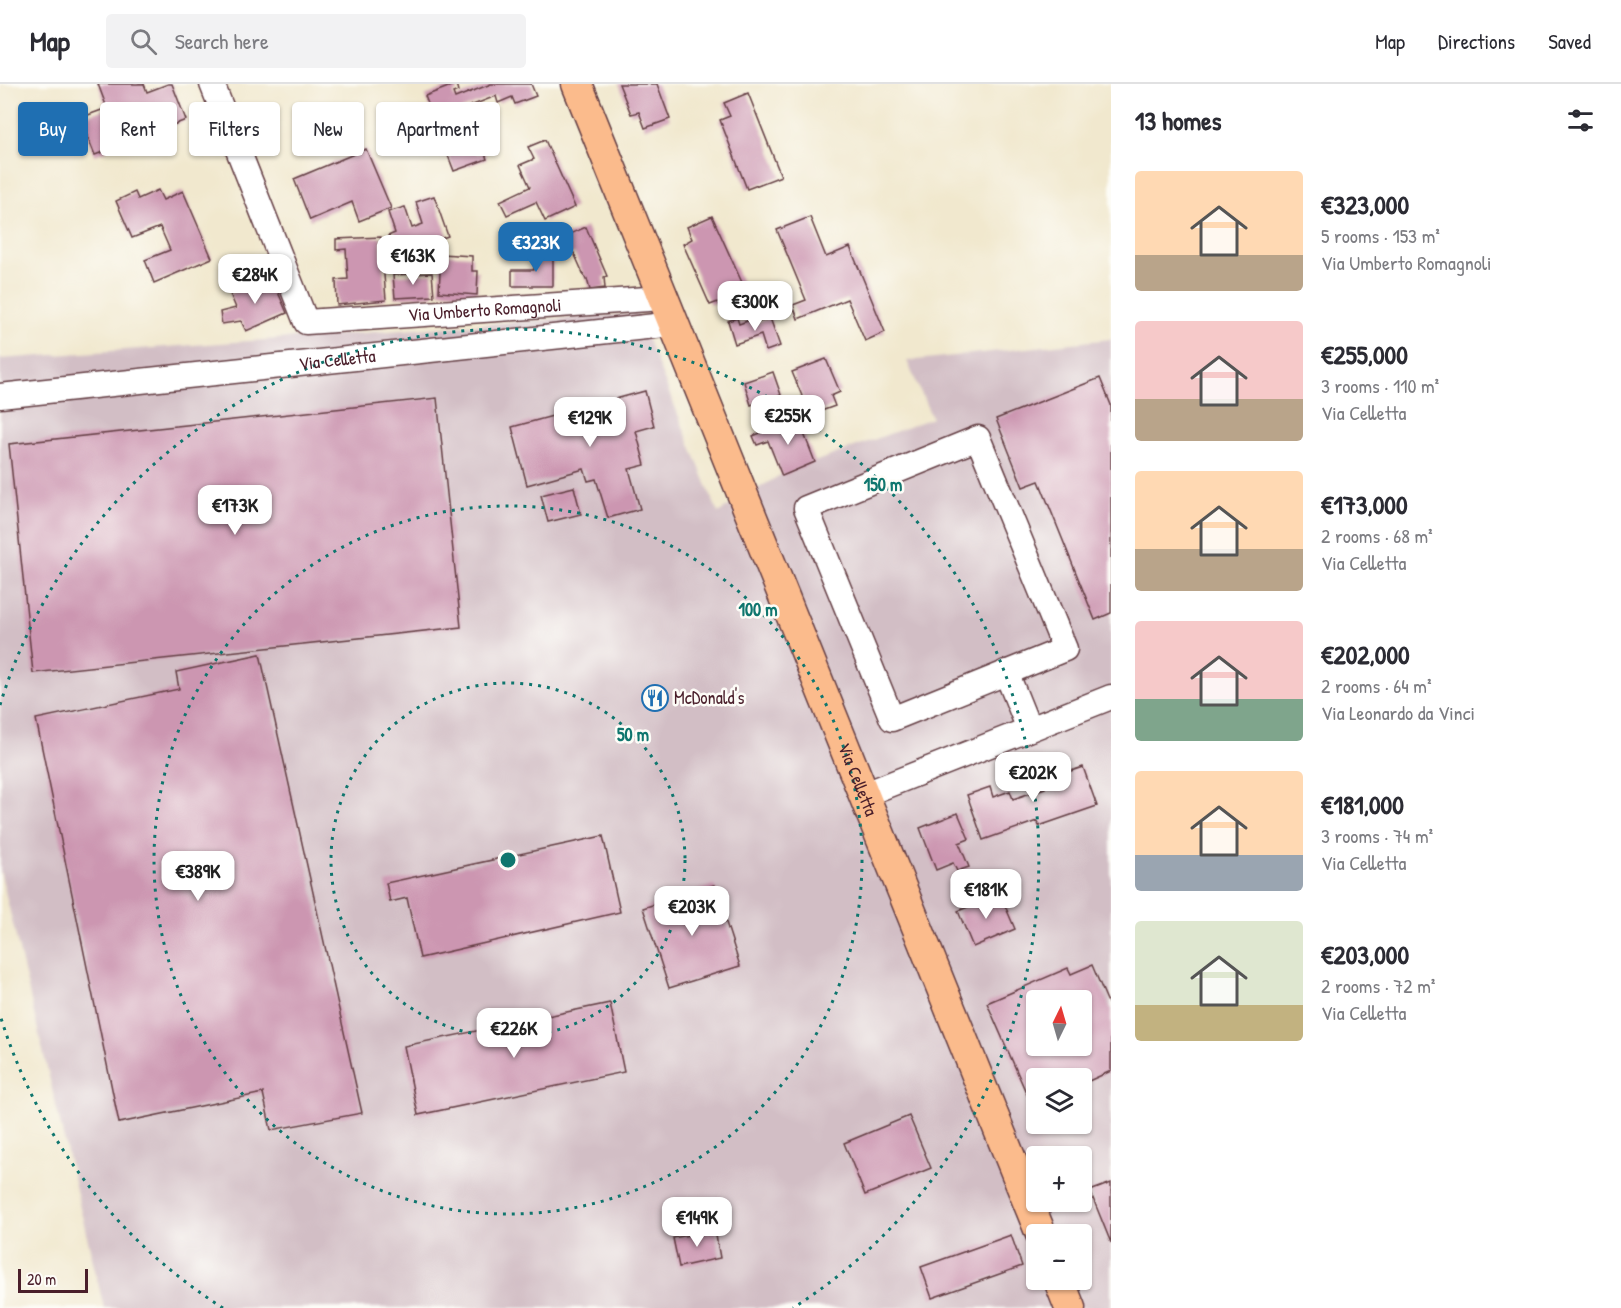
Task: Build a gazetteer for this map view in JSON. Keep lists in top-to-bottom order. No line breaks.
{"streets":{"main road":["Via Celletta"],"street":["Via Umberto Romagnoli"]},"crossings":[["Via Umberto Romagnoli","Via Celletta"]],"places":{"restaurant":["McDonald's"]},"scale_bar":"20 m","north":"top","page":{"header":"Map","search":"Search here","nav":["Map","Directions","Saved"],"heading":"13 homes","chip":["Buy","Rent","Filters","New","Apartment"],"list":[{"name":"€323,000","note":"5 rooms · 153 m² · Via Umberto Romagnoli"},{"name":"€255,000","note":"3 rooms · 110 m² · Via Celletta"},{"name":"€173,000","note":"2 rooms · 68 m² · Via Celletta"},{"name":"€202,000","note":"2 rooms · 64 m² · Via Leonardo da Vinci"},{"name":"€181,000","note":"3 rooms · 74 m² · Via Celletta"},{"name":"€203,000","note":"2 rooms · 72 m² · Via Celletta"}],"price":["€323K","€163K","€284K","€300K","€255K","€129K","€173K","€202K","€389K","€181K","€203K","€226K","€149K"],"map_buttons":["+","−"],"scale":"20 m"},"rings":["150 m","100 m","50 m"]}
